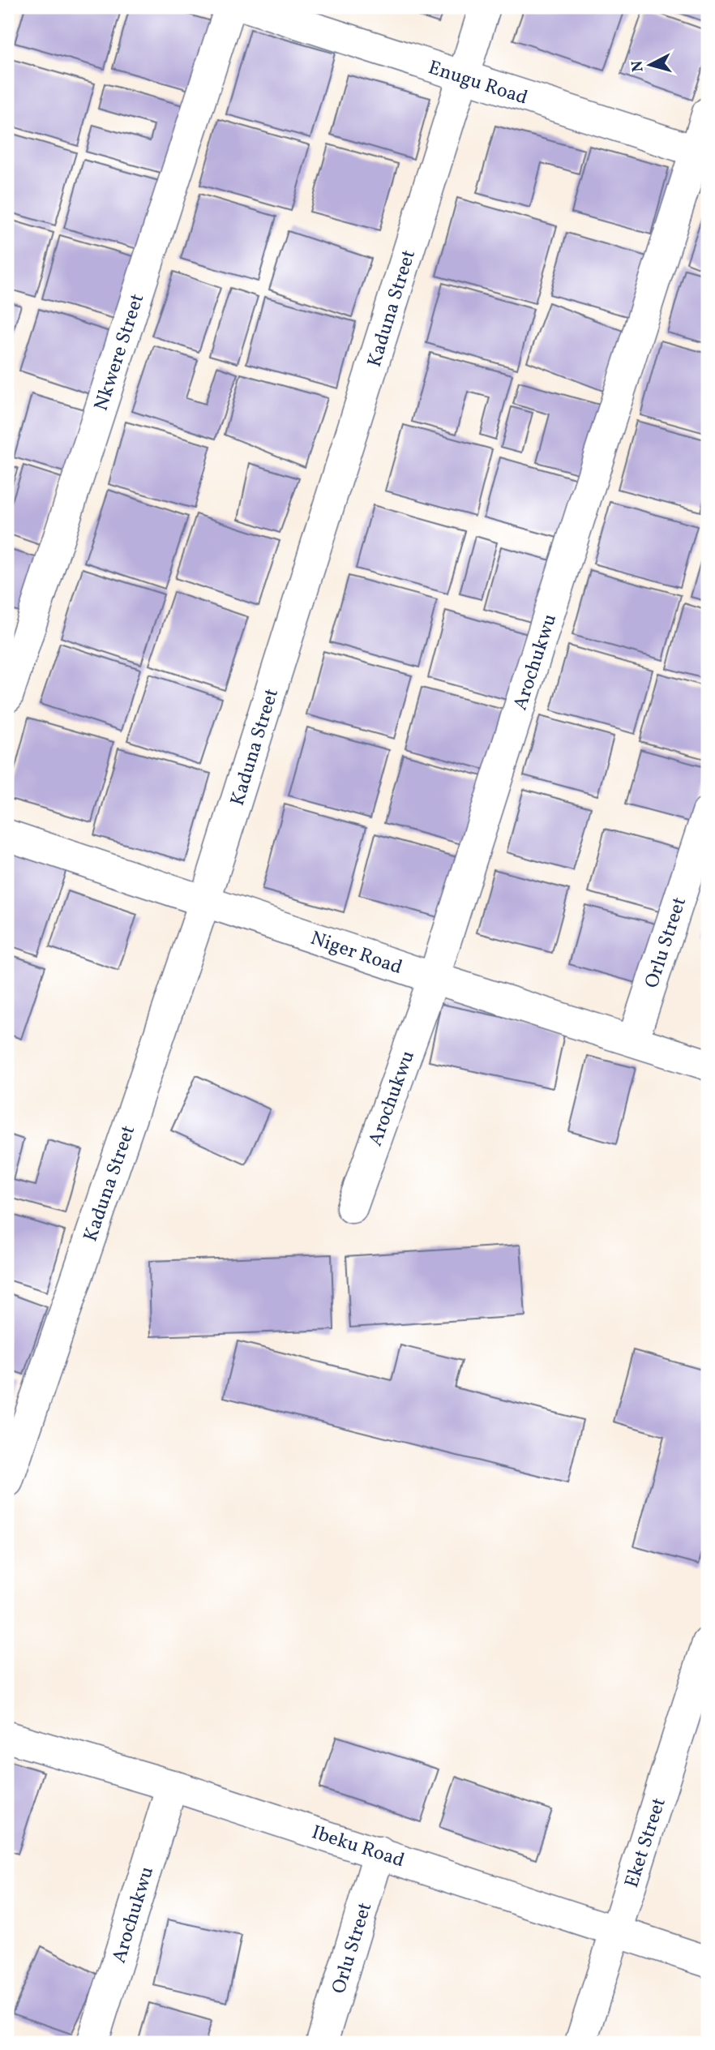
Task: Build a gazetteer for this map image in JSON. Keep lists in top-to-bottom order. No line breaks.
{"streets":{"street":["Enugu Road","Kaduna Street","Nkwere Street","Arochukwu","Orlu Street","Niger Road","Eket Street","Ibeku Road"]},"crossings":[["Enugu Road","Kaduna Street"],["Enugu Road","Arochukwu"],["Kaduna Street","Niger Road"],["Arochukwu","Niger Road"],["Arochukwu","Ibeku Road"],["Orlu Street","Niger Road"],["Orlu Street","Ibeku Road"],["Eket Street","Ibeku Road"]],"north":"left"}
